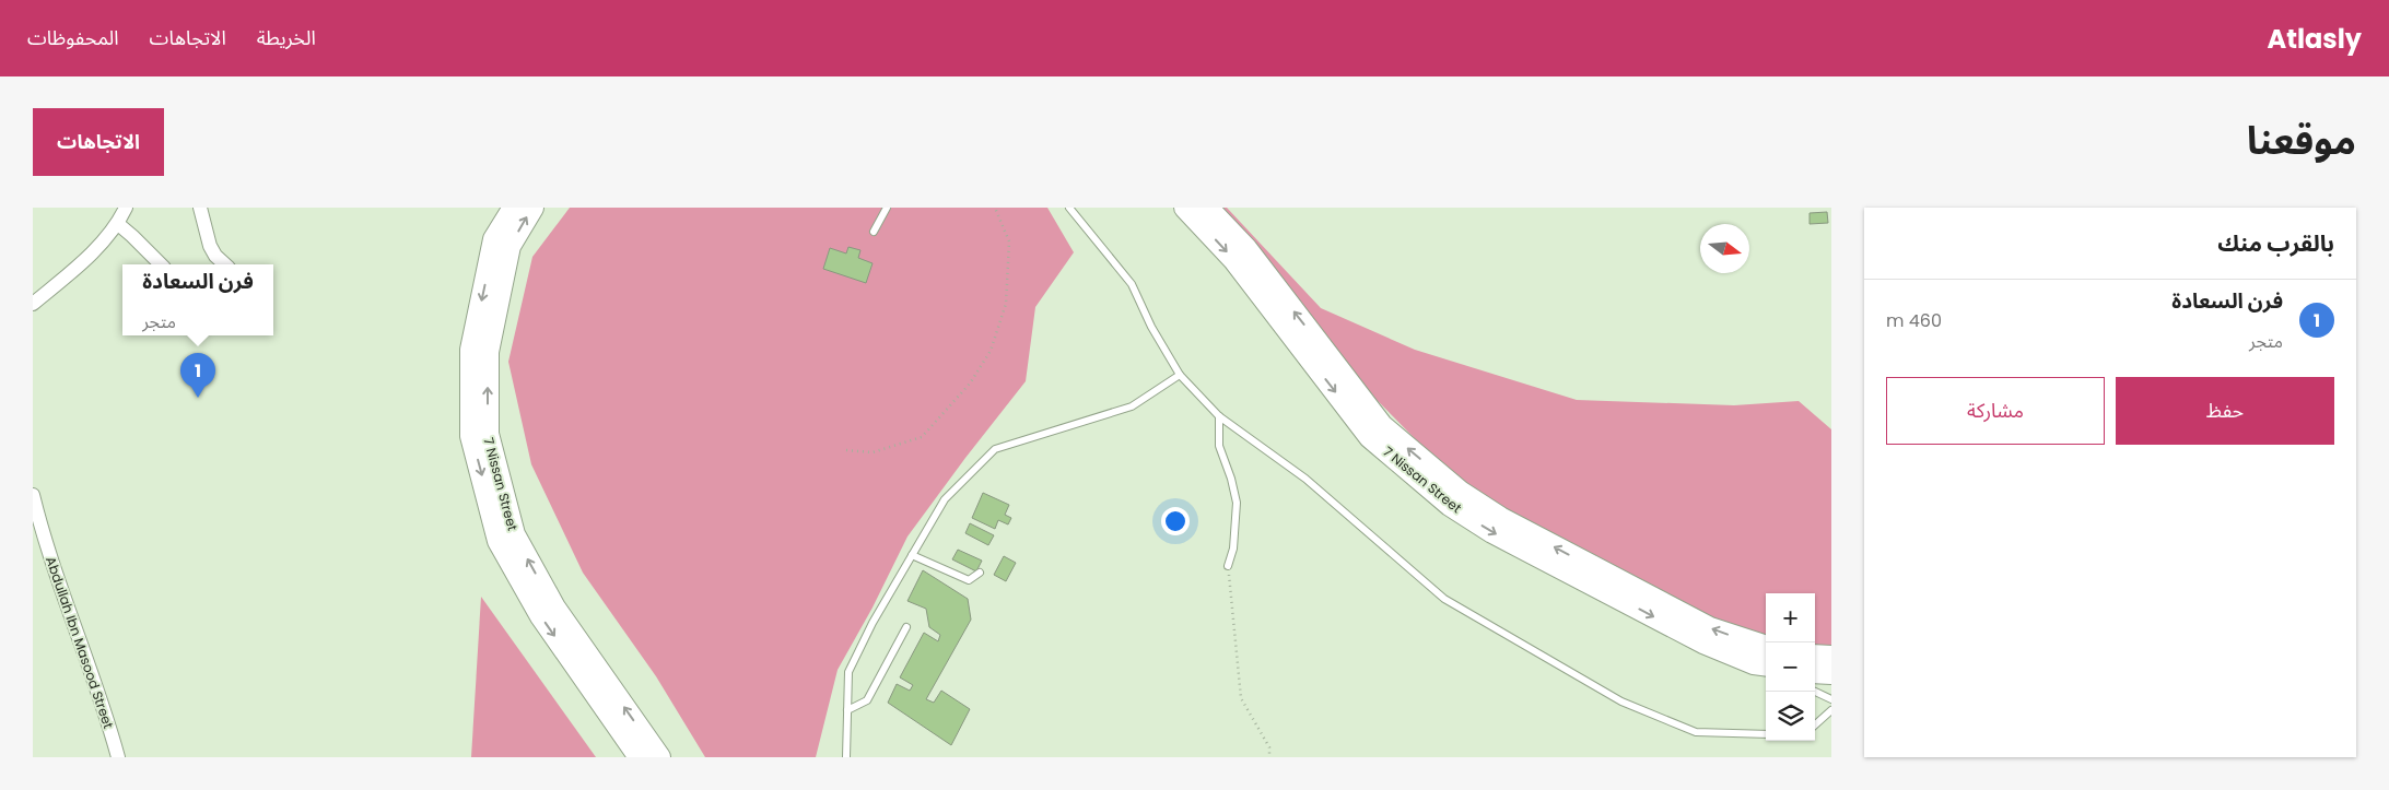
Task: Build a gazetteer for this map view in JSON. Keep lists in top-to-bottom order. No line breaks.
{"streets":{"main road":["7 Nissan Street"],"street":["Abdullah Ibn Masood Street"]},"north":"right","page":{"header":"Atlasly","nav":["الخريطة","الاتجاهات","المحفوظات"],"title":"موقعنا","buttons":["الاتجاهات",["حفظ","مشاركة"]],"heading":"بالقرب منك","popup":["فرن السعادة","متجر"],"list":[{"mark":"1","name":"فرن السعادة","note":"متجر","value":"460 m"}],"pins":"1","map_buttons":["+","−"]}}
